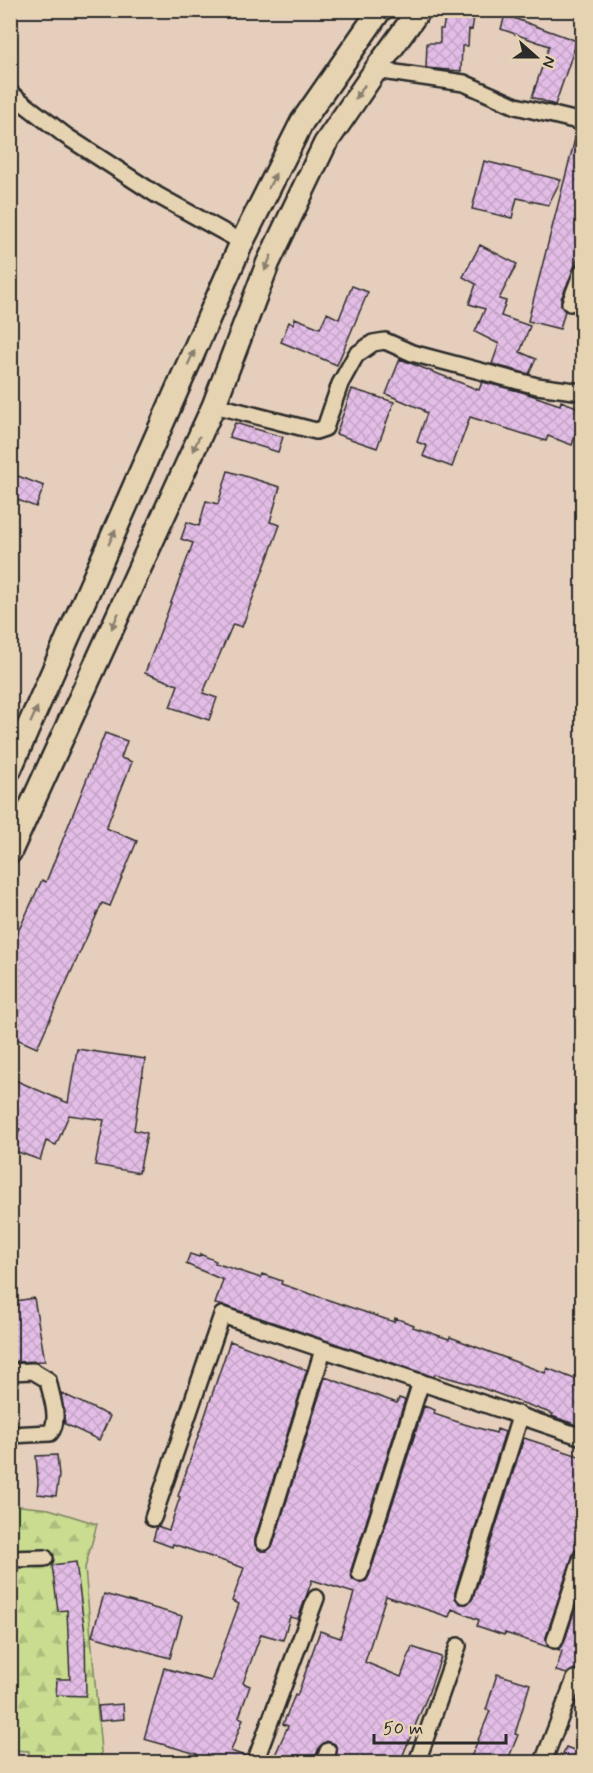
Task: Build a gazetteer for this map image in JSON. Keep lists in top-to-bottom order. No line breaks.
{"scale_bar":"50 m","north":"right"}
